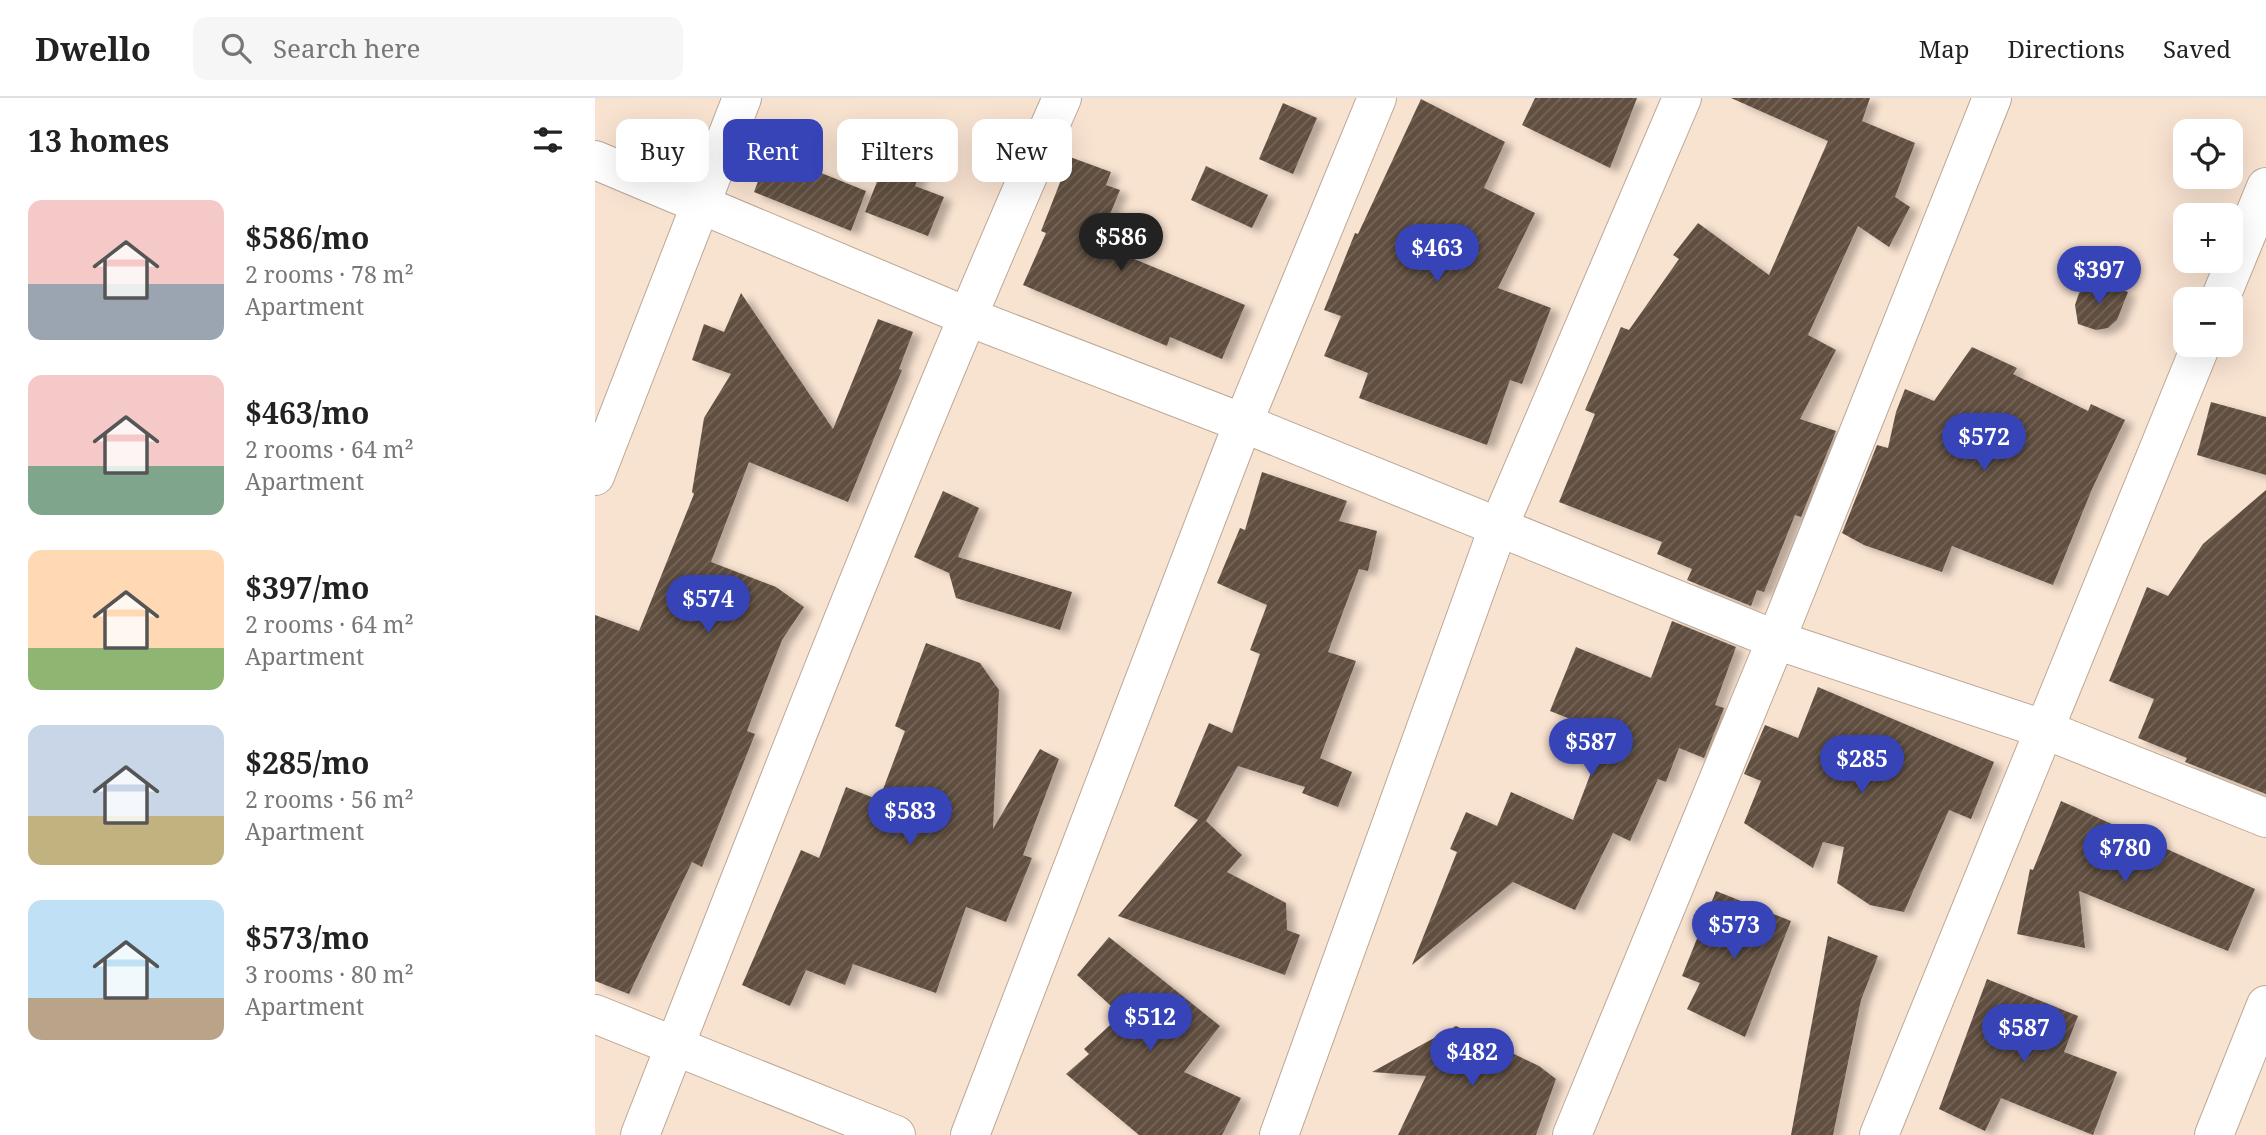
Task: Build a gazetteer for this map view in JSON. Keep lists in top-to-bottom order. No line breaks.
{"page":{"header":"Dwello","search":"Search here","nav":["Map","Directions","Saved"],"heading":"13 homes","map_buttons":["+","−"],"chip":["Buy","Rent","Filters","New"],"list":[{"name":"$586/mo","note":"2 rooms · 78 m² · Apartment"},{"name":"$463/mo","note":"2 rooms · 64 m² · Apartment"},{"name":"$397/mo","note":"2 rooms · 64 m² · Apartment"},{"name":"$285/mo","note":"2 rooms · 56 m² · Apartment"},{"name":"$573/mo","note":"3 rooms · 80 m² · Apartment"}],"price":["$586","$463","$397","$572","$574","$587","$285","$583","$780","$573","$512","$587","$482"]}}
